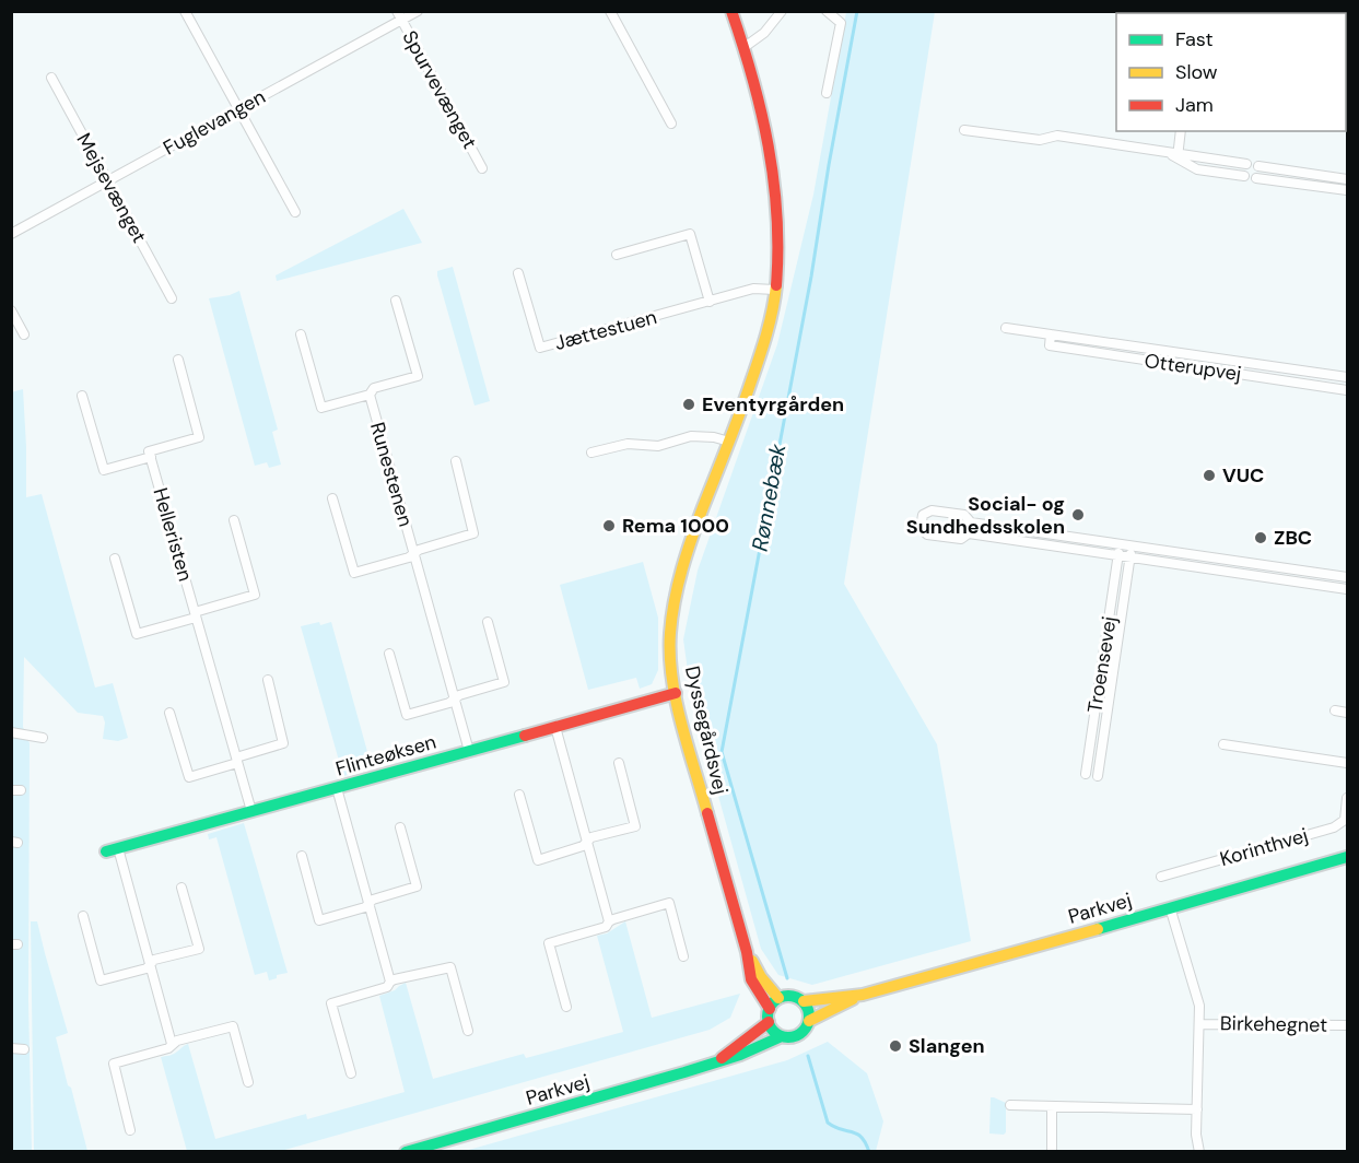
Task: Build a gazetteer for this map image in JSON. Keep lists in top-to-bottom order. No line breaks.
{"streets":{"street":["Spurvevænget","Fuglevangen","Mejsevænget","Jættestuen","Otterupvej","Runestenen","Helleristen","Troensevej","Dyssegårdsvej","Flinteøksen","Korinthvej","Parkvej","Birkehegnet"]},"crossings":[["Spurvevænget","Fuglevangen"],["Fuglevangen","Mejsevænget"],["Jættestuen","Dyssegårdsvej"],["Runestenen","Flinteøksen"],["Helleristen","Flinteøksen"],["Dyssegårdsvej","Flinteøksen"],["Dyssegårdsvej","Parkvej"],["Parkvej","Birkehegnet"]],"water":["Rønnebæk"],"places":["Eventyrgården","VUC","Social- og Sundhedsskolen","Rema 1000","ZBC","Slangen"],"legend":["Fast","Slow","Jam"]}
